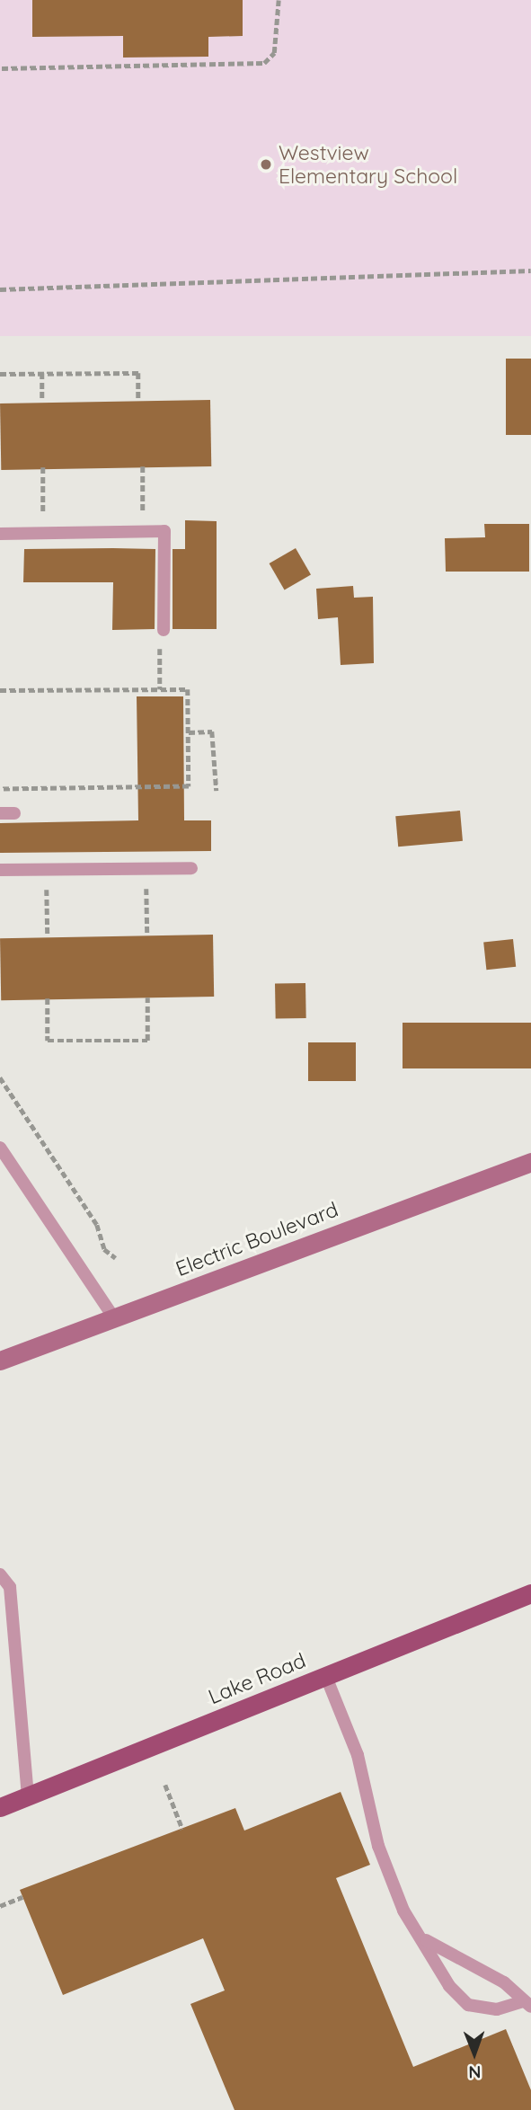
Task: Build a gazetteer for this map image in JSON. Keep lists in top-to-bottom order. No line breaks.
{"streets":{"main road":["Lake Road"],"street":["Electric Boulevard"]},"places":["Westview Elementary School"],"north":"bottom"}
